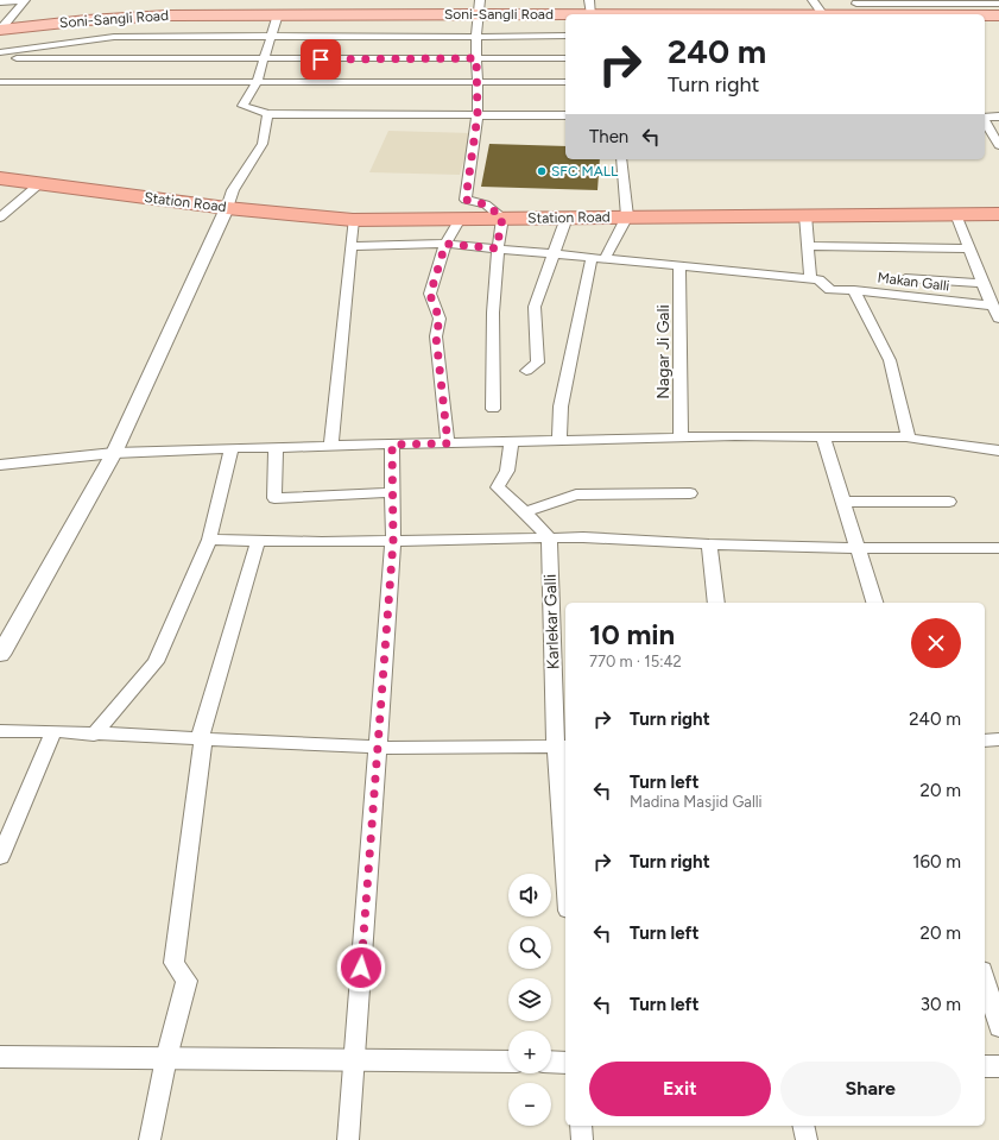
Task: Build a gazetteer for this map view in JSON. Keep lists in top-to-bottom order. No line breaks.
{"streets":{"highway":["Station Road"],"main road":["Soni-Sangli Road"],"street":["Makan Galli","Nagar Ji Gali","Karlekar Galli"]},"places":["SFC MALL"],"page":{"turn":["240 m","Turn right"],"then":"Then","heading":["10 min","770 m · 15:42"],"list":[{"name":"Turn right","value":"240 m"},{"name":"Turn left","note":"Madina Masjid Galli","value":"20 m"},{"name":"Turn right","value":"160 m"},{"name":"Turn left","value":"20 m"},{"name":"Turn left","value":"30 m"}],"map_buttons":["+","−"],"buttons":["Exit","Share"]}}
